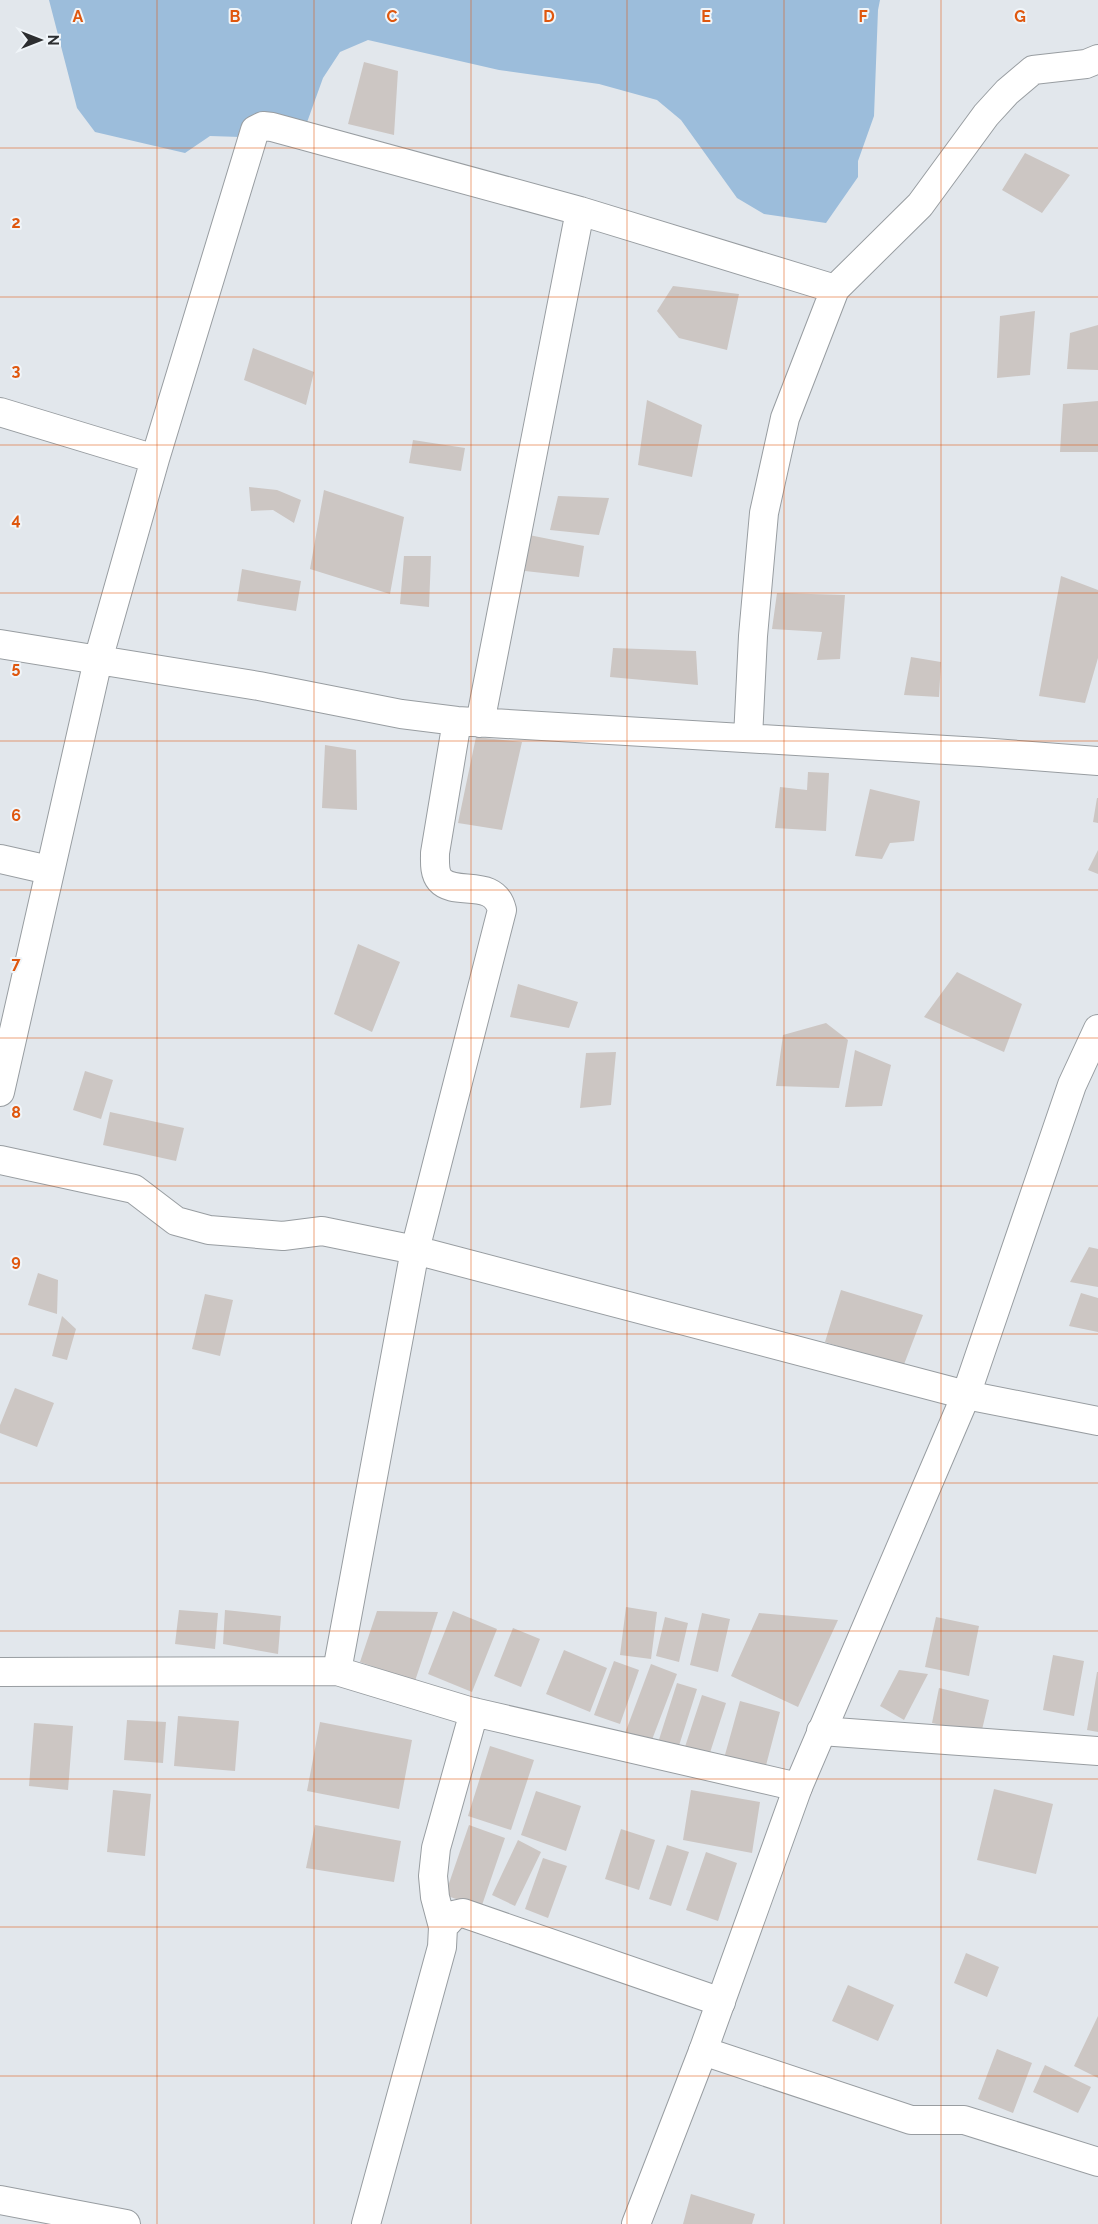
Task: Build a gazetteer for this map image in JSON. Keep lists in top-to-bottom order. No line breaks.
{"north":"right","grid":{"columns":["A","B","C","D","E","F","G"],"rows":["2","3","4","5","6","7","8","9"]}}
